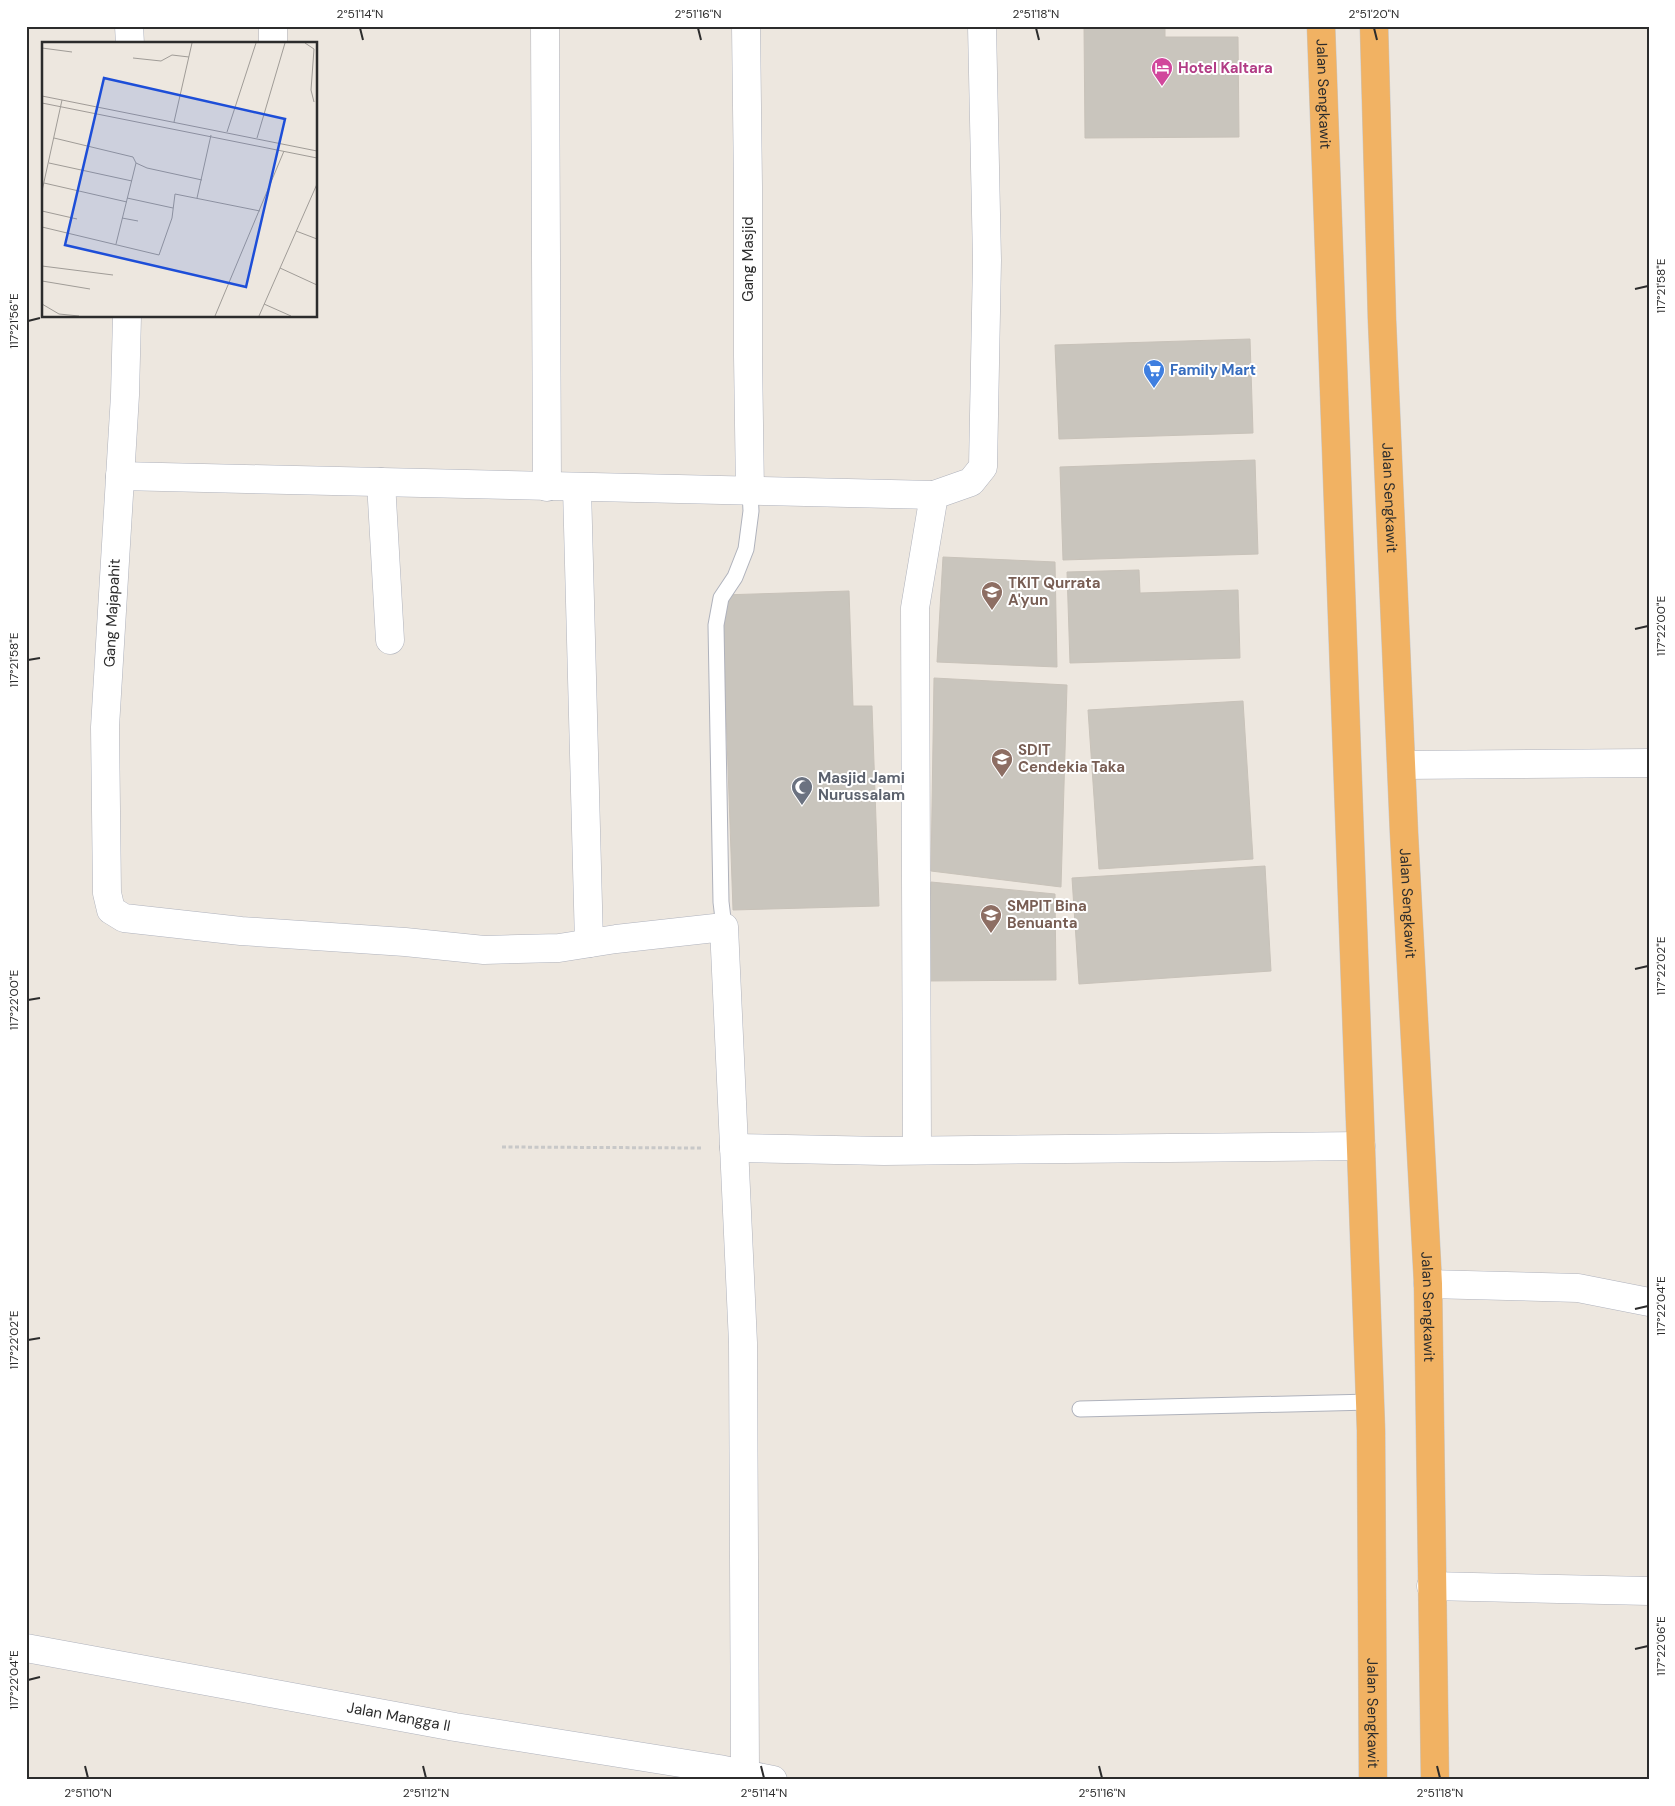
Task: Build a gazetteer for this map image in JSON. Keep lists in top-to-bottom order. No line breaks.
{"streets":{"highway":["Jalan Sengkawit"],"street":["Gang Masjid","Gang Majapahit","Jalan Mangga II"]},"places":{"hotel":["Hotel Kaltara"],"supermarket":["Family Mart"],"school or university":["TKIT Qurrata A'yun","SDIT Cendekia Taka","SMPIT Bina Benuanta"],"mosque":["Masjid Jami Nurussalam"]},"coordinates":["2°51'14\"N","2°51'16\"N","2°51'18\"N","2°51'20\"N","117°21'58\"E","117°21'56\"E","117°22'00\"E","117°22'02\"E","117°22'04\"E","117°22'06\"E","2°51'10\"N","2°51'12\"N"]}
